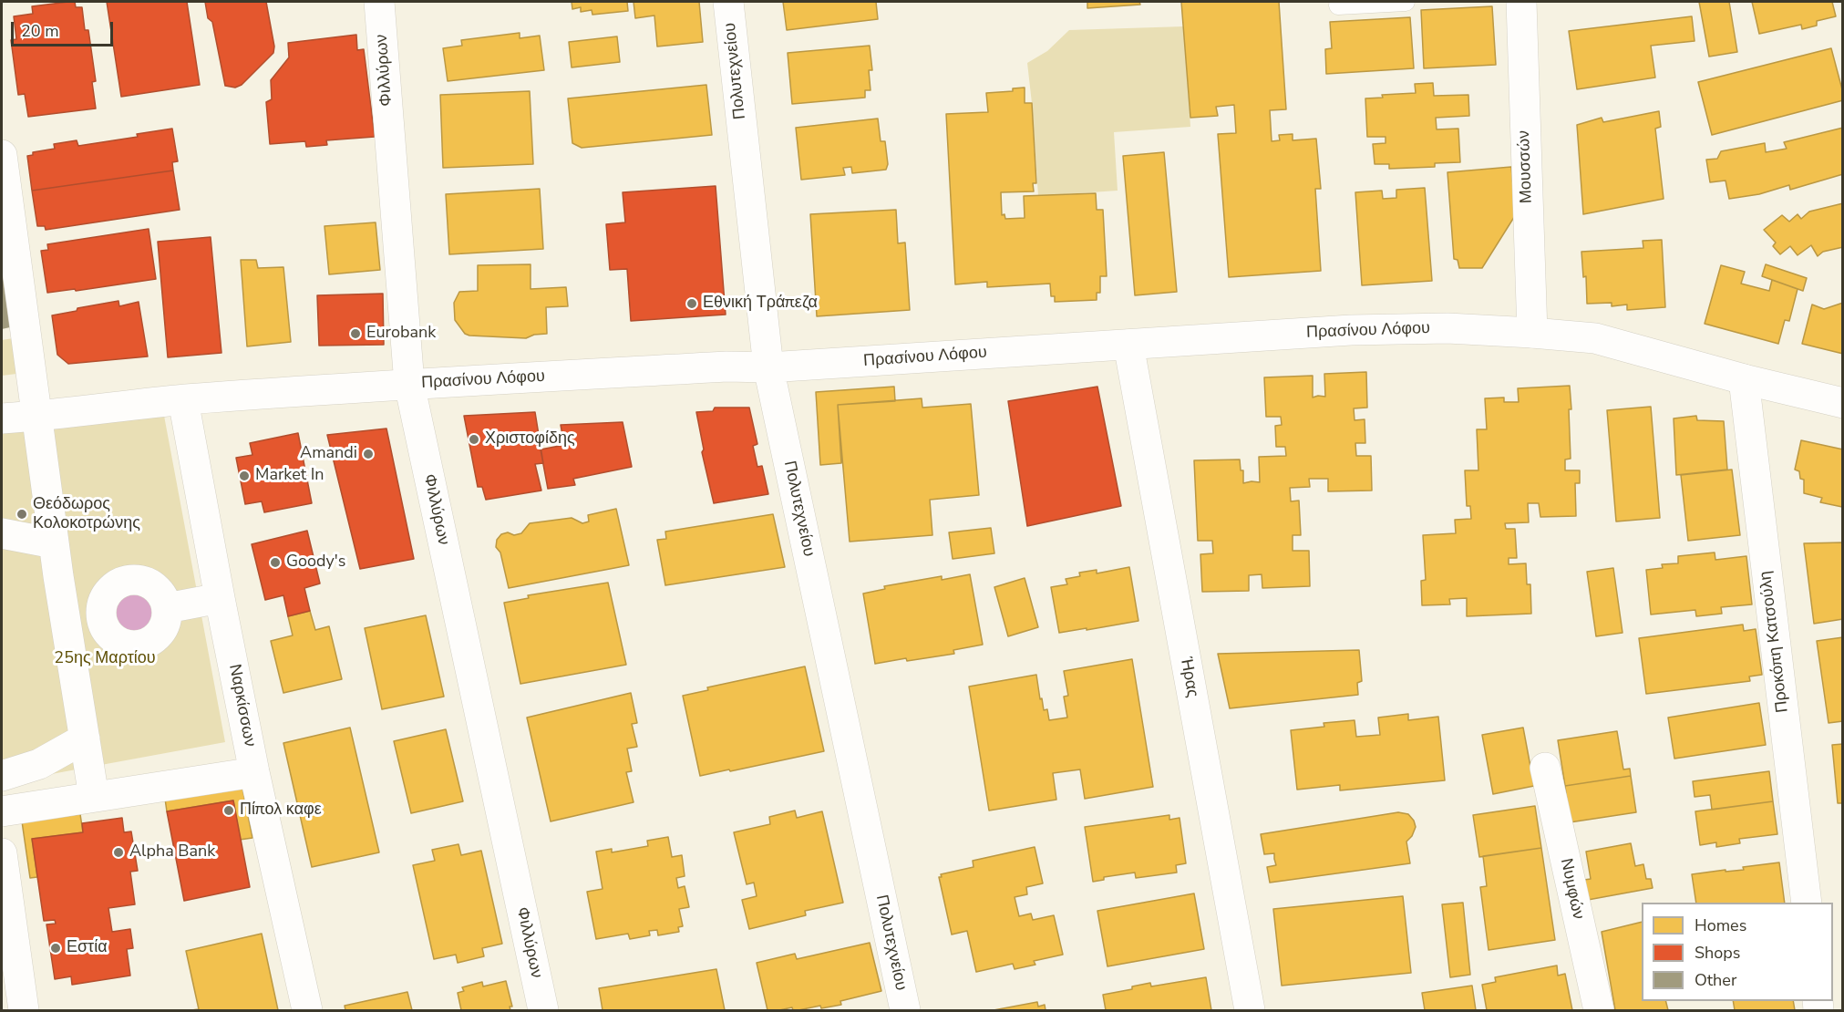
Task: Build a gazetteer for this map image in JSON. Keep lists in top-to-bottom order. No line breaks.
{"streets":{"street":["Φιλλύρων","Πολυτεχνείου","Μουσσών","Πρασίνου Λόφου","Προκόπη Κατσούλη","Ήρας","Ναρκίσσων","Νυμφών"]},"crossings":[["Φιλλύρων","Πρασίνου Λόφου"],["Πολυτεχνείου","Πρασίνου Λόφου"],["Μουσσών","Πρασίνου Λόφου"],["Πρασίνου Λόφου","Προκόπη Κατσούλη"],["Πρασίνου Λόφου","Ήρας"],["Πρασίνου Λόφου","Ναρκίσσων"]],"parks":["25ης Μαρτίου"],"places":["Εθνική Τράπεζα","Eurobank","Χριστοφίδης","Amandi","Market In","Θεόδωρος Κολοκοτρώνης","Goody's","Πίπολ καφε","Alpha Bank","Εστία"],"legend":["Homes","Shops","Other"],"scale_bar":"20 m"}
